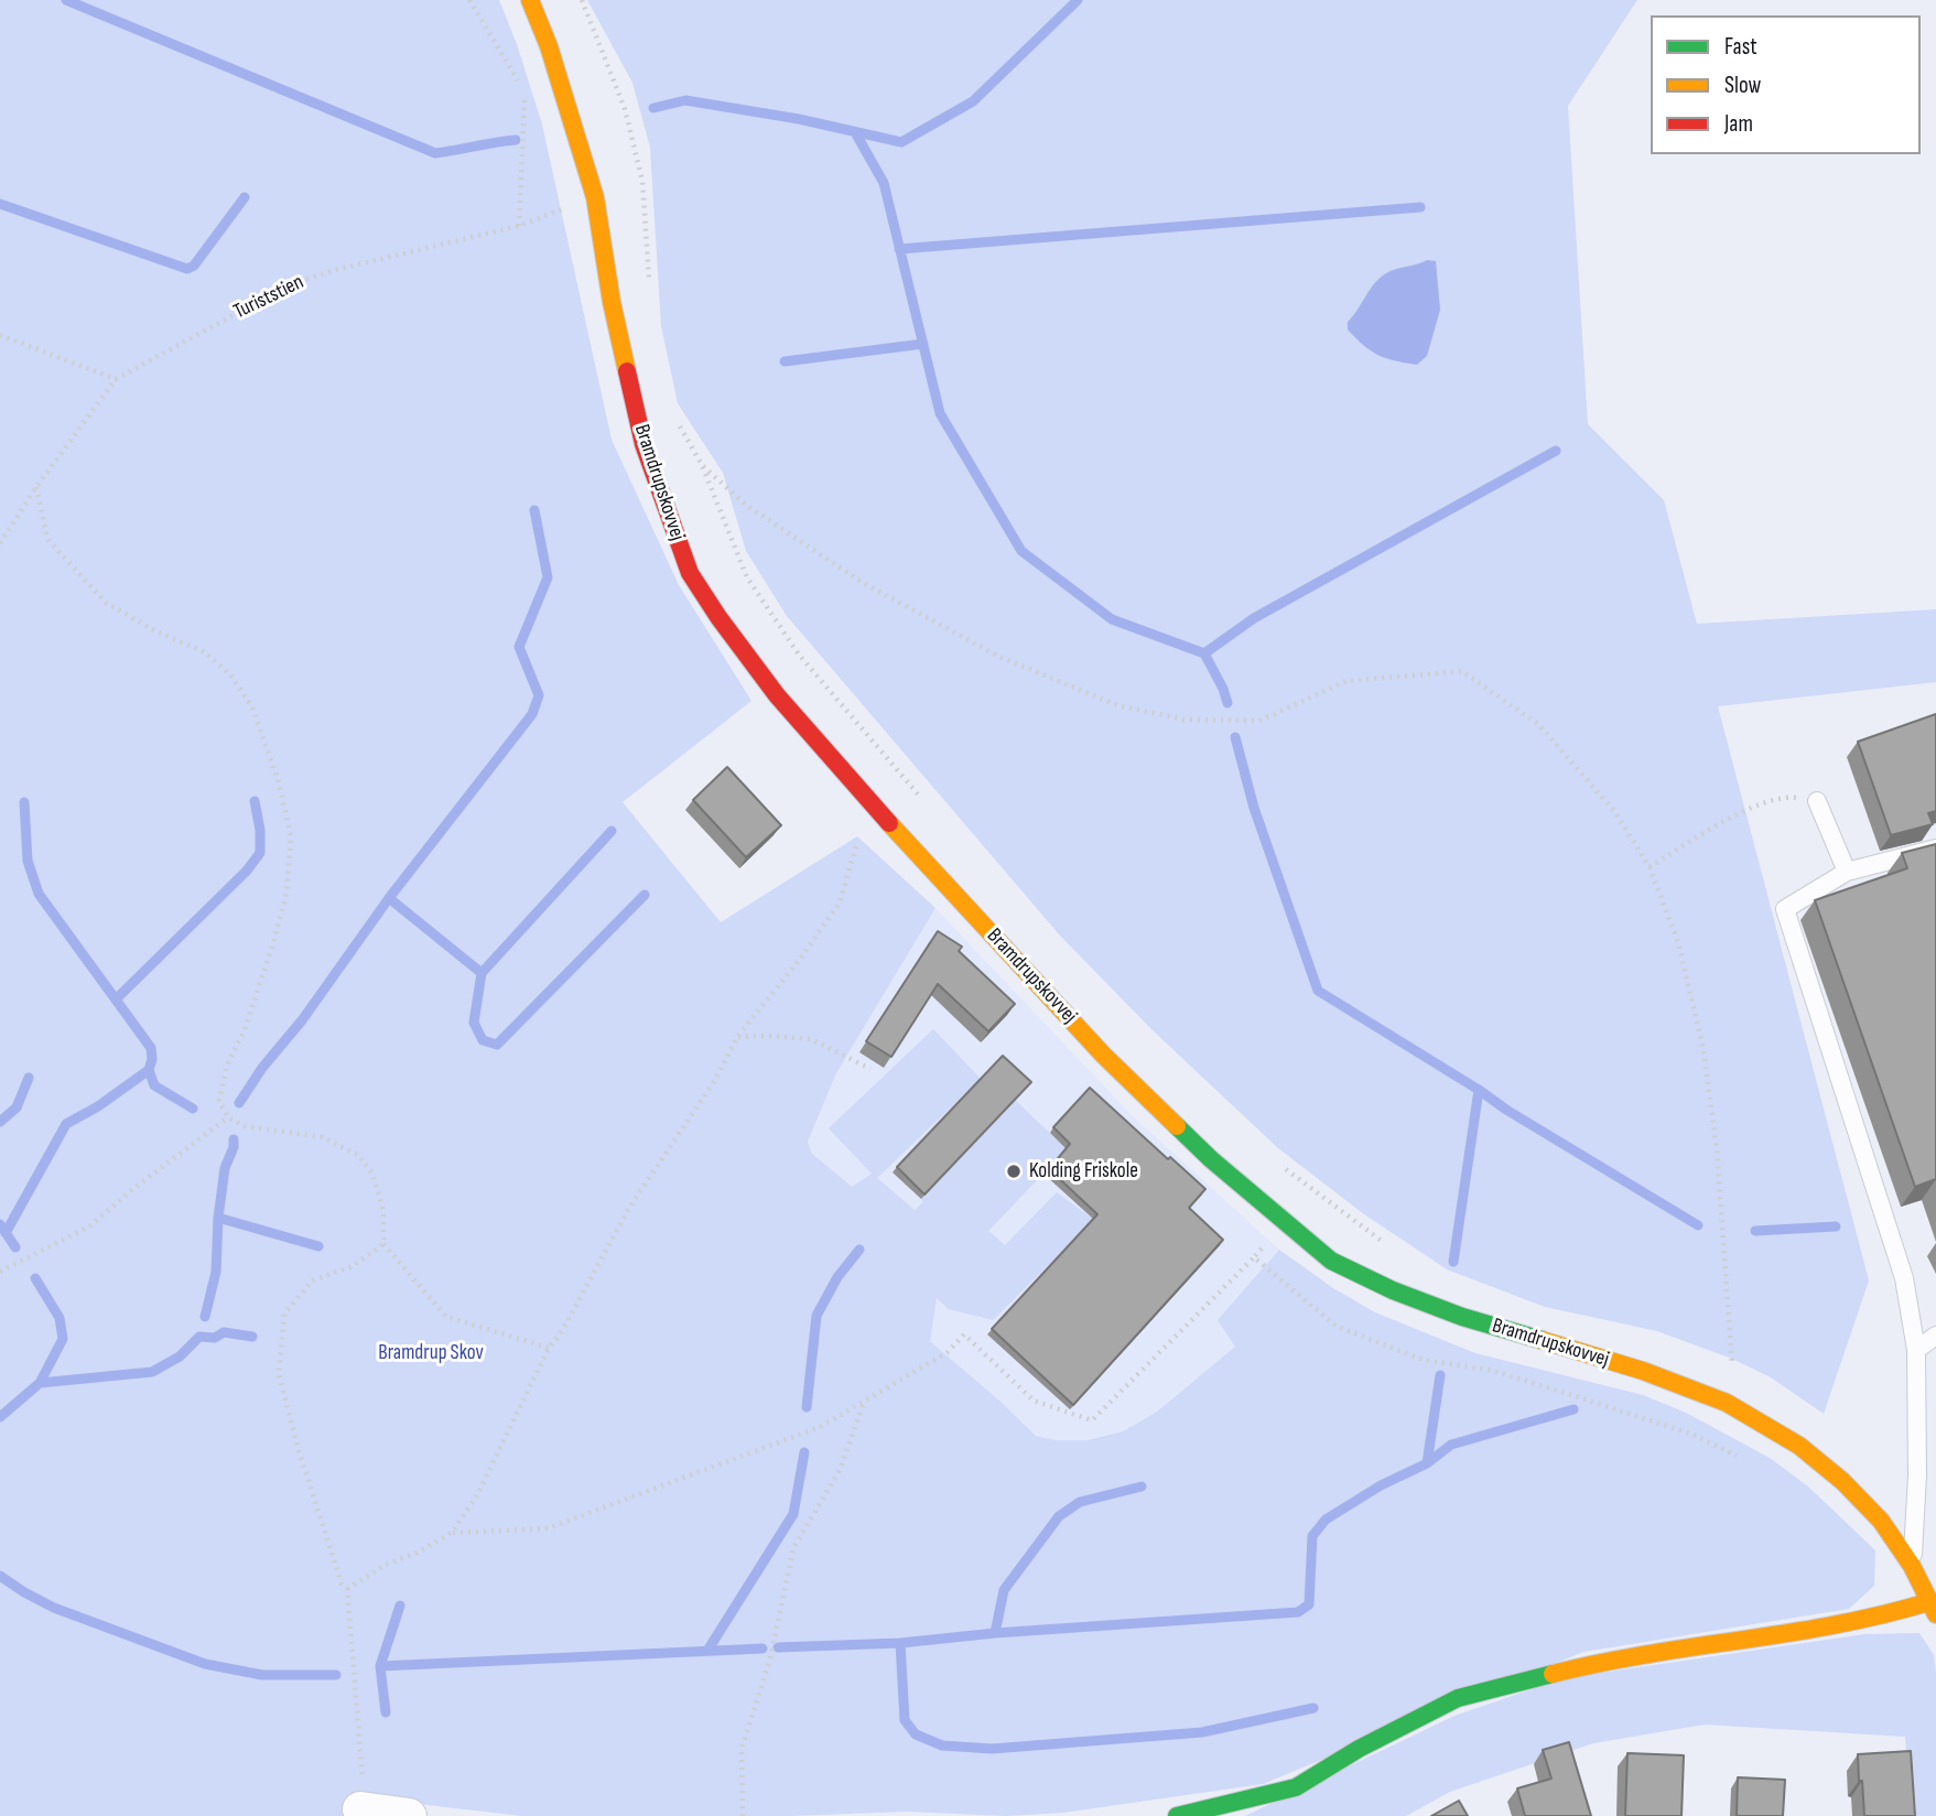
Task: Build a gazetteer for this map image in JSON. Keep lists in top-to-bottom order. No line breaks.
{"streets":{"street":["Bramdrupskovvej"],"path":["Turiststien"]},"crossings":[["Turiststien","Bramdrupskovvej"]],"parks":["Bramdrup Skov"],"places":["Kolding Friskole"],"legend":["Fast","Slow","Jam"]}
